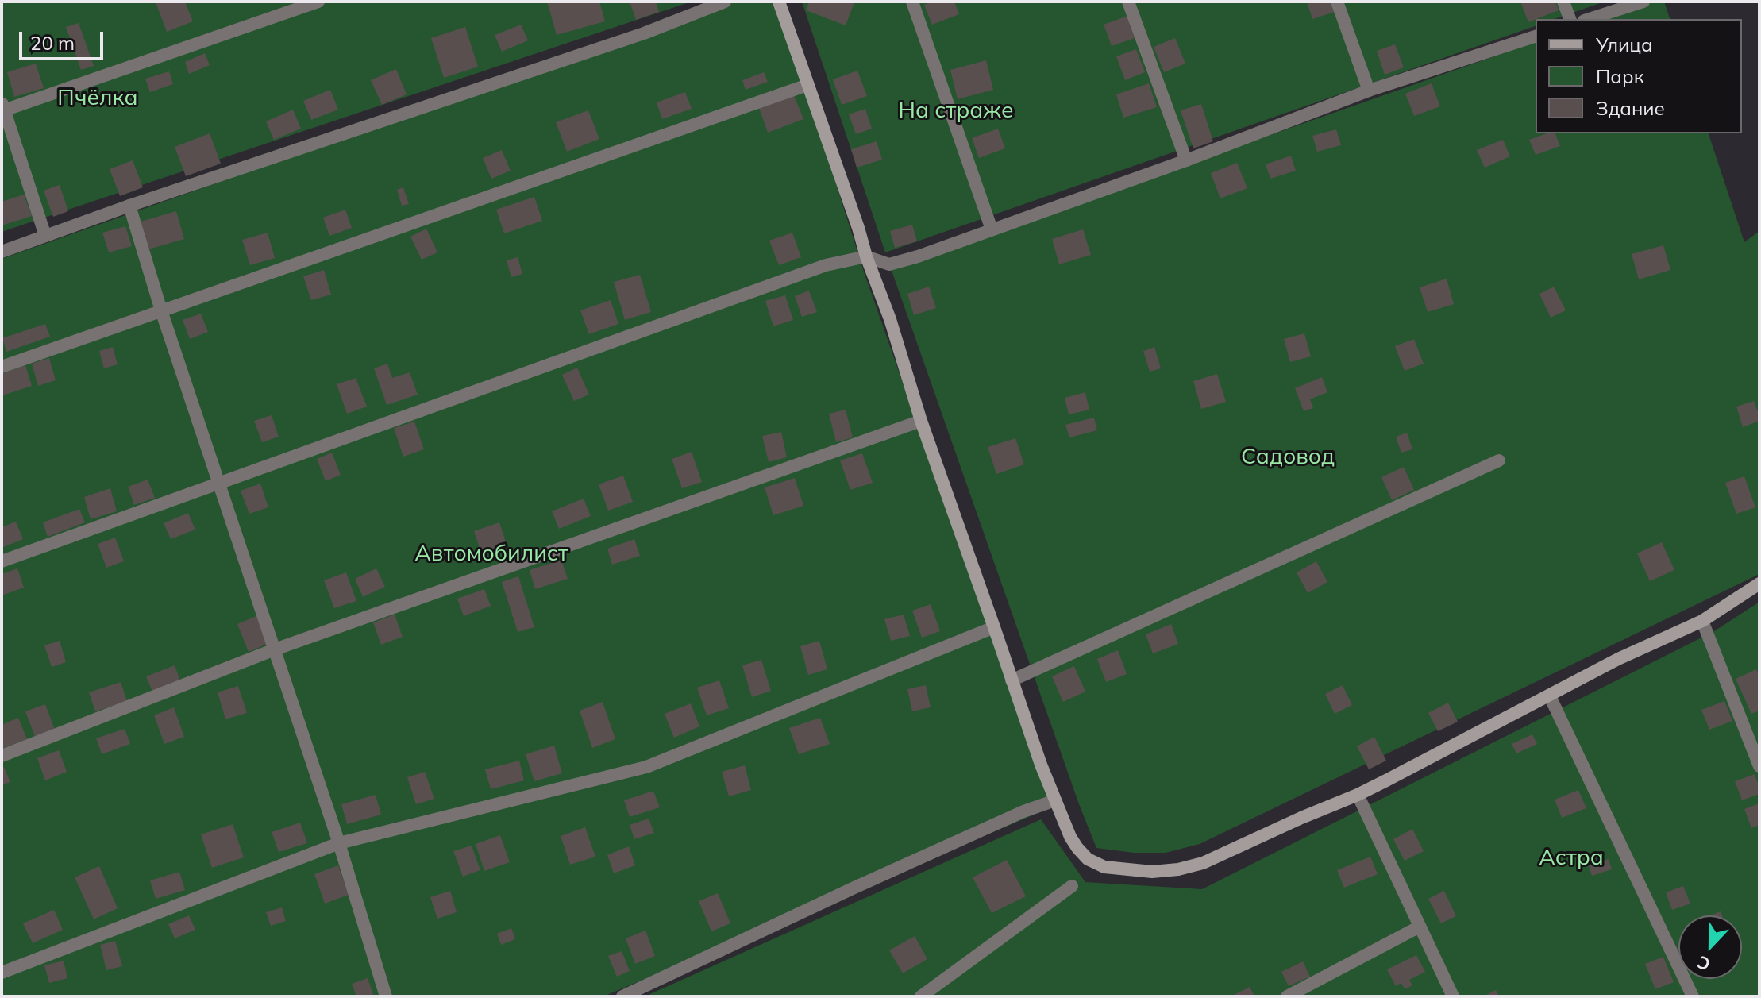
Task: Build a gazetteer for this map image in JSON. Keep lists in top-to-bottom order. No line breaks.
{"parks":["Пчёлка","На страже","Садовод","Автомобилист","Астра"],"legend":["Улица","Парк","Здание"],"scale_bar":"20 m","north":"bottom"}
